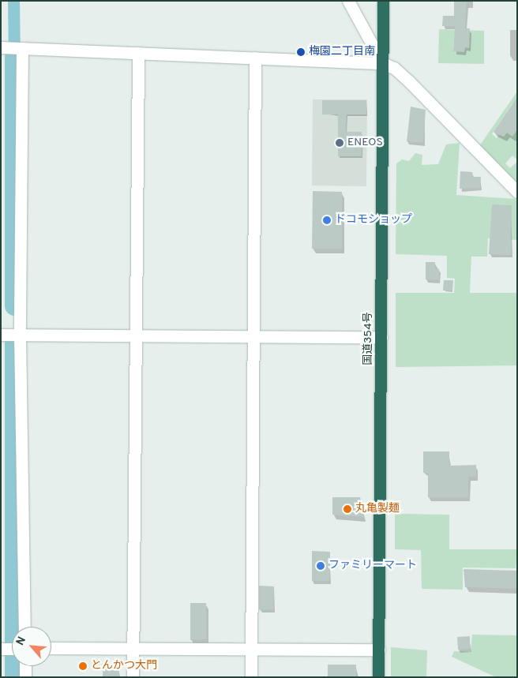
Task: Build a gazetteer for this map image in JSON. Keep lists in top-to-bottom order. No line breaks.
{"streets":{"highway":["国道354号"]},"places":["梅園二丁目南","ENEOS","ドコモショップ","丸亀製麺","ファミリーマート","とんかつ大門"],"north":"top left"}
